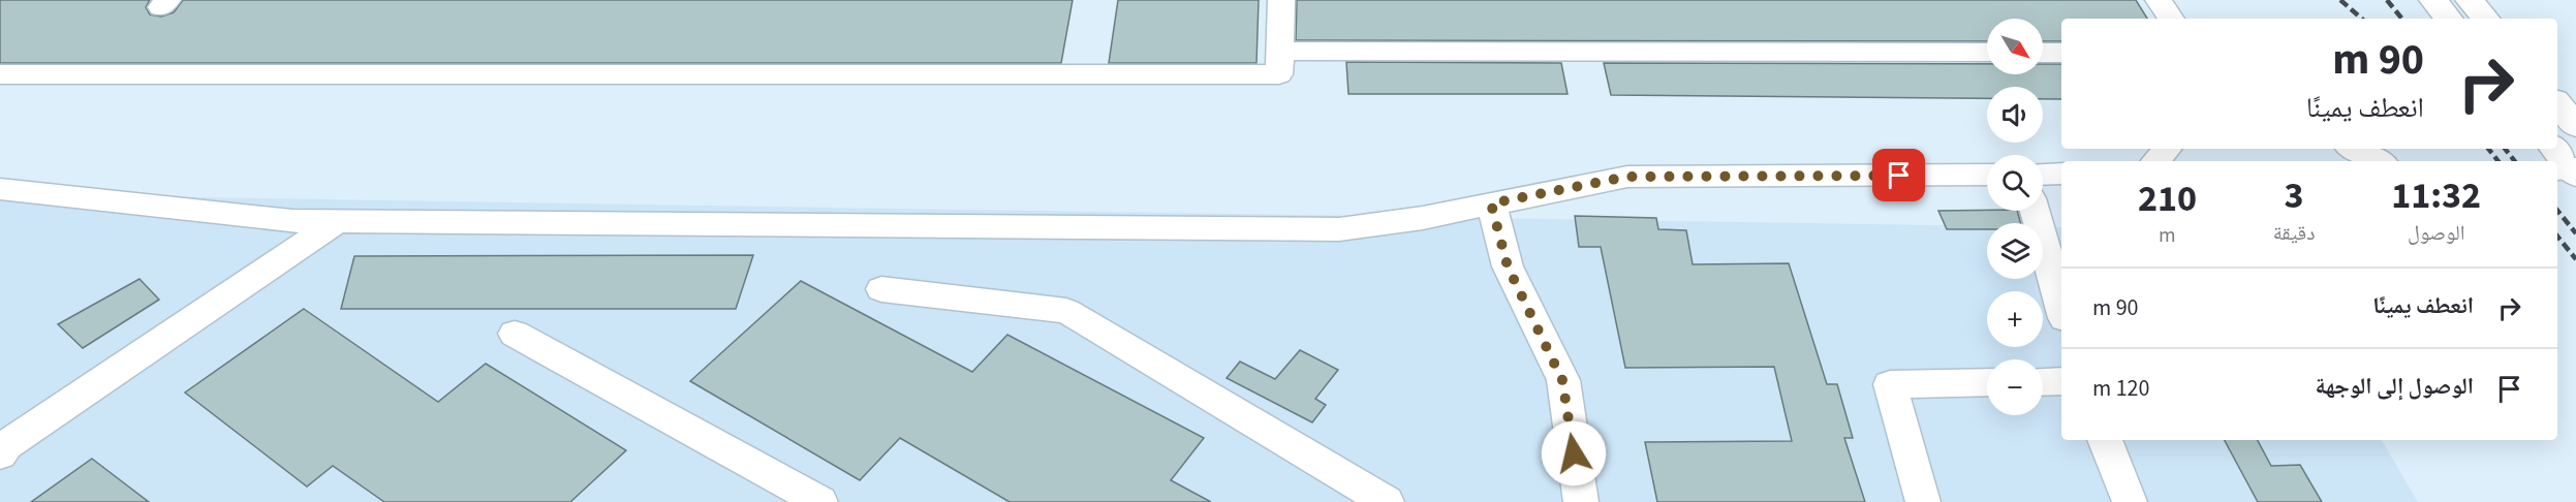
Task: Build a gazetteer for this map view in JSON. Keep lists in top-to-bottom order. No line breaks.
{"north":"bottom right","page":{"map_buttons":["+","−"],"turn":["90 m","انعطف يمينًا"],"eta":["11:32","الوصول","3","دقيقة","210","m"],"list":[{"name":"انعطف يمينًا","value":"90 m"},{"name":"الوصول إلى الوجهة","value":"120 m"}]}}
